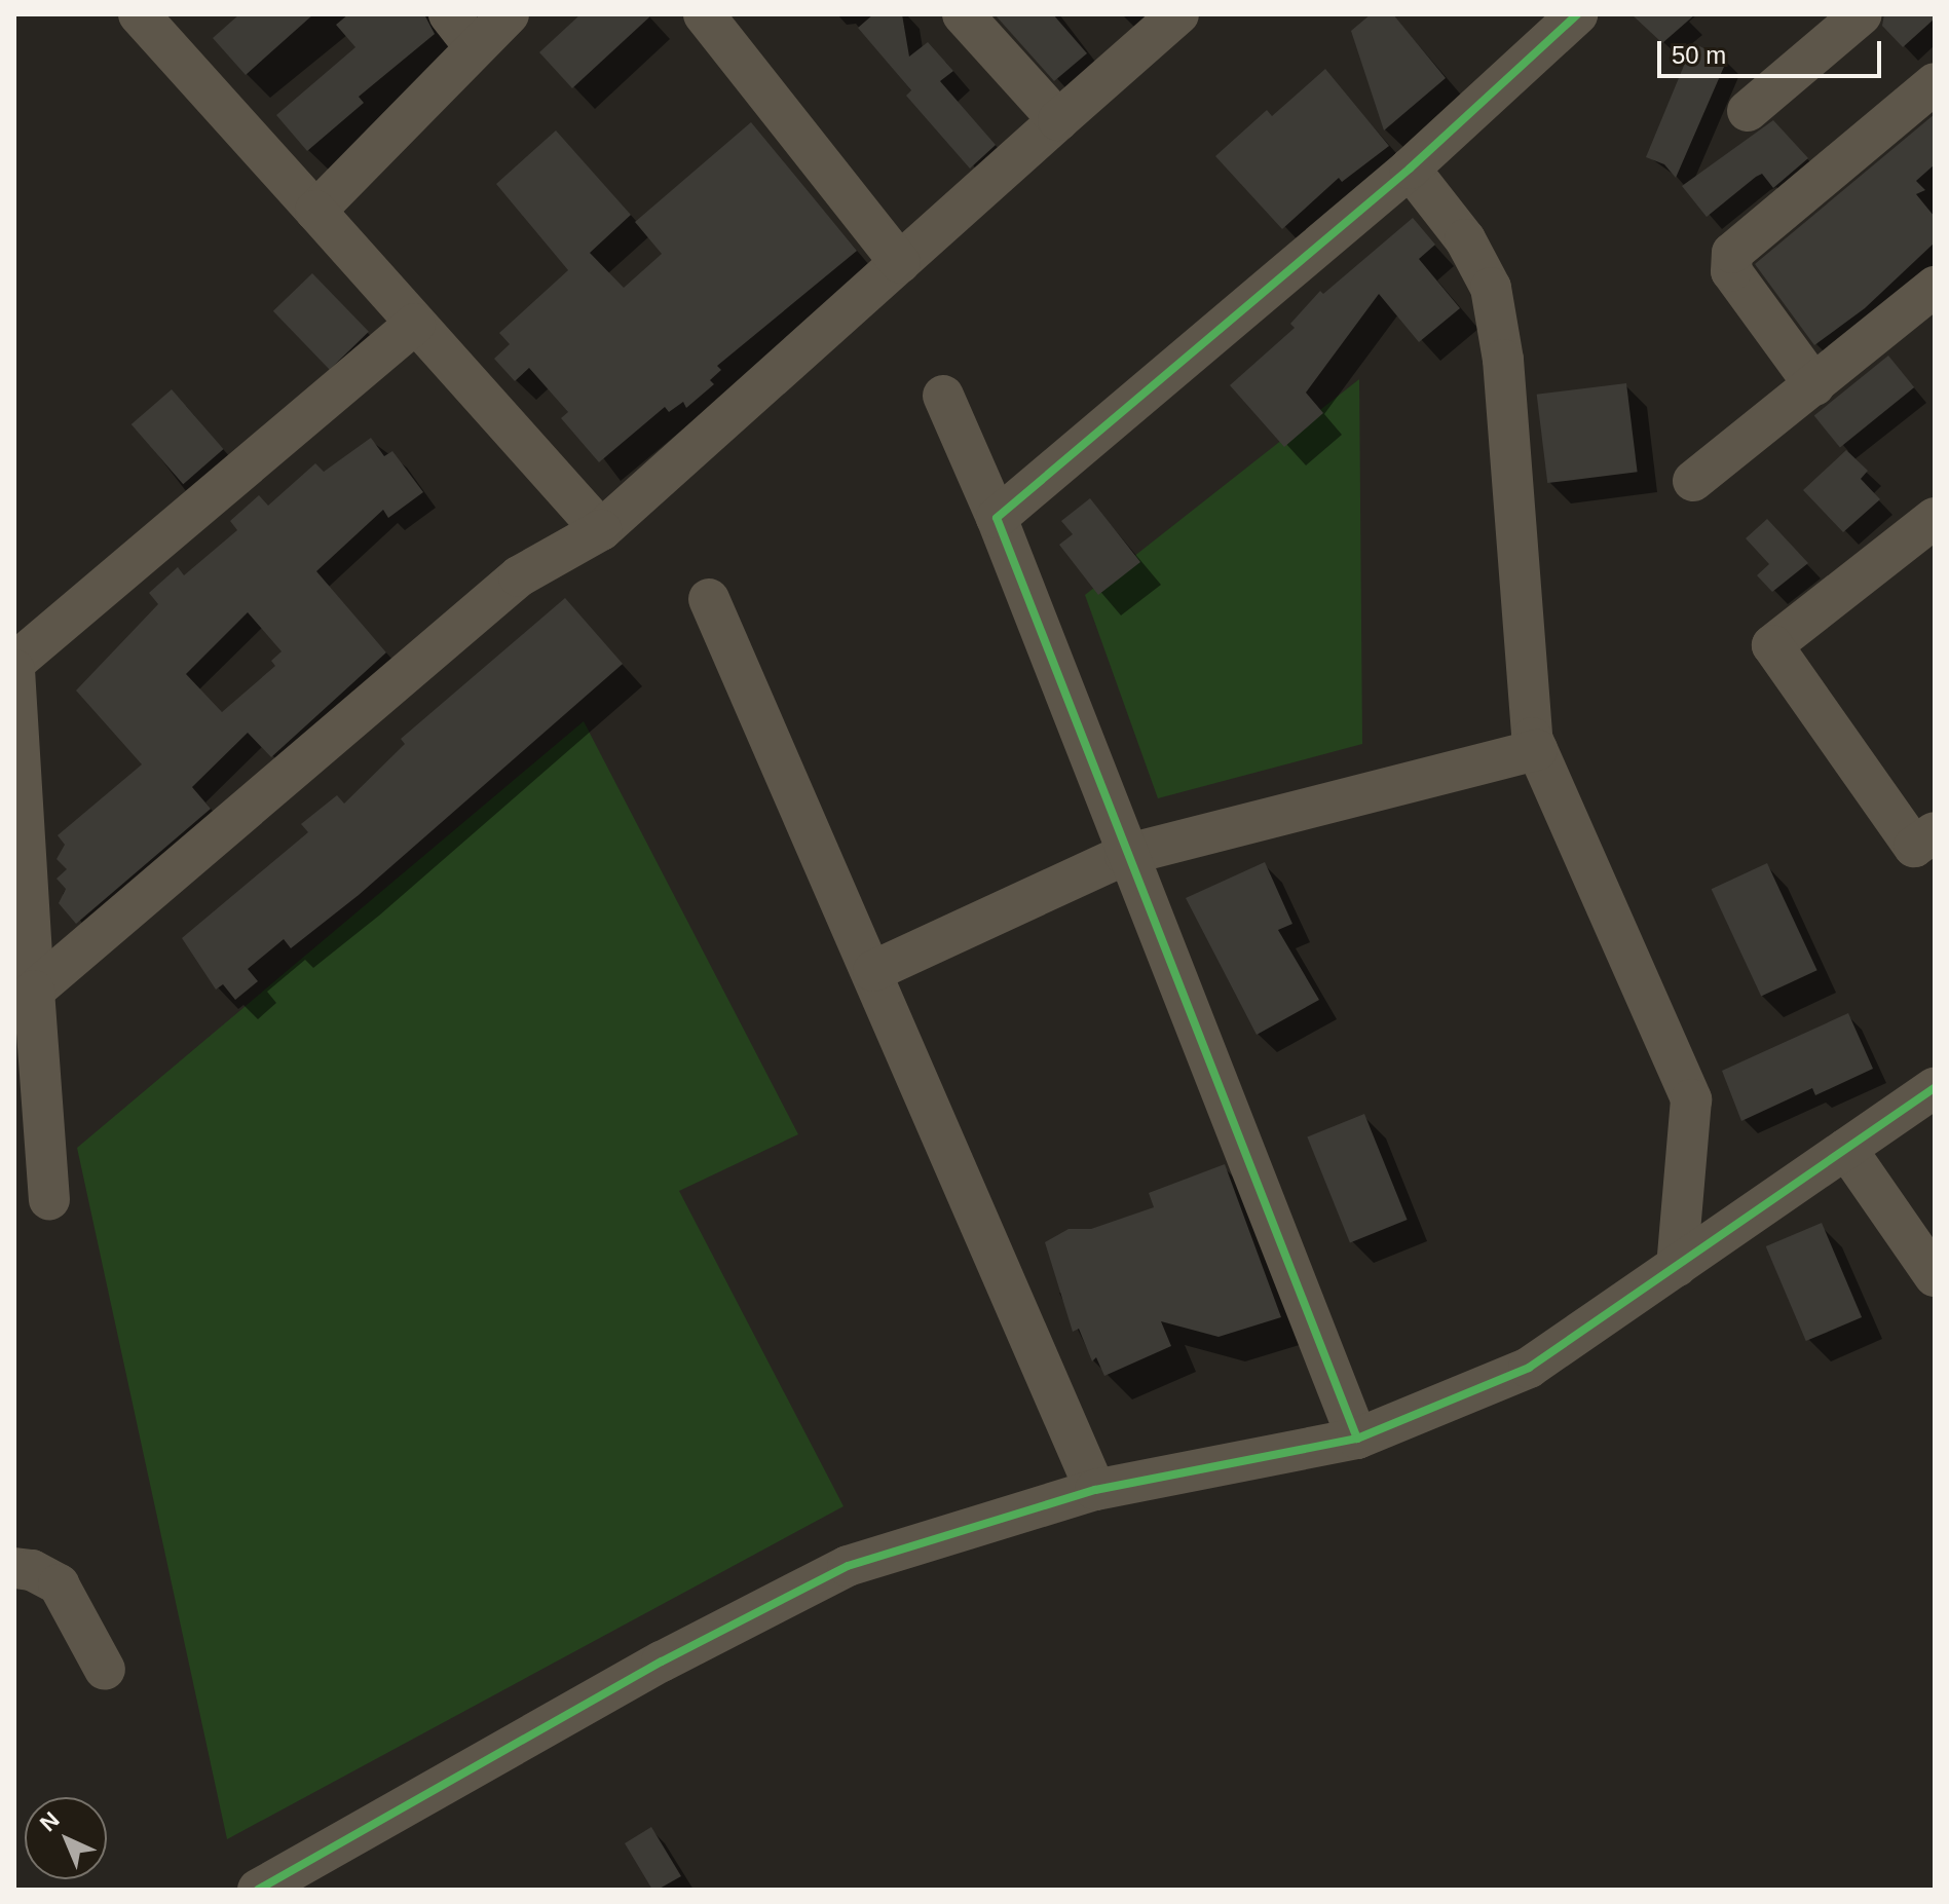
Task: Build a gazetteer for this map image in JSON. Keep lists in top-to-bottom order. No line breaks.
{"scale_bar":"50 m","north":"top left"}
